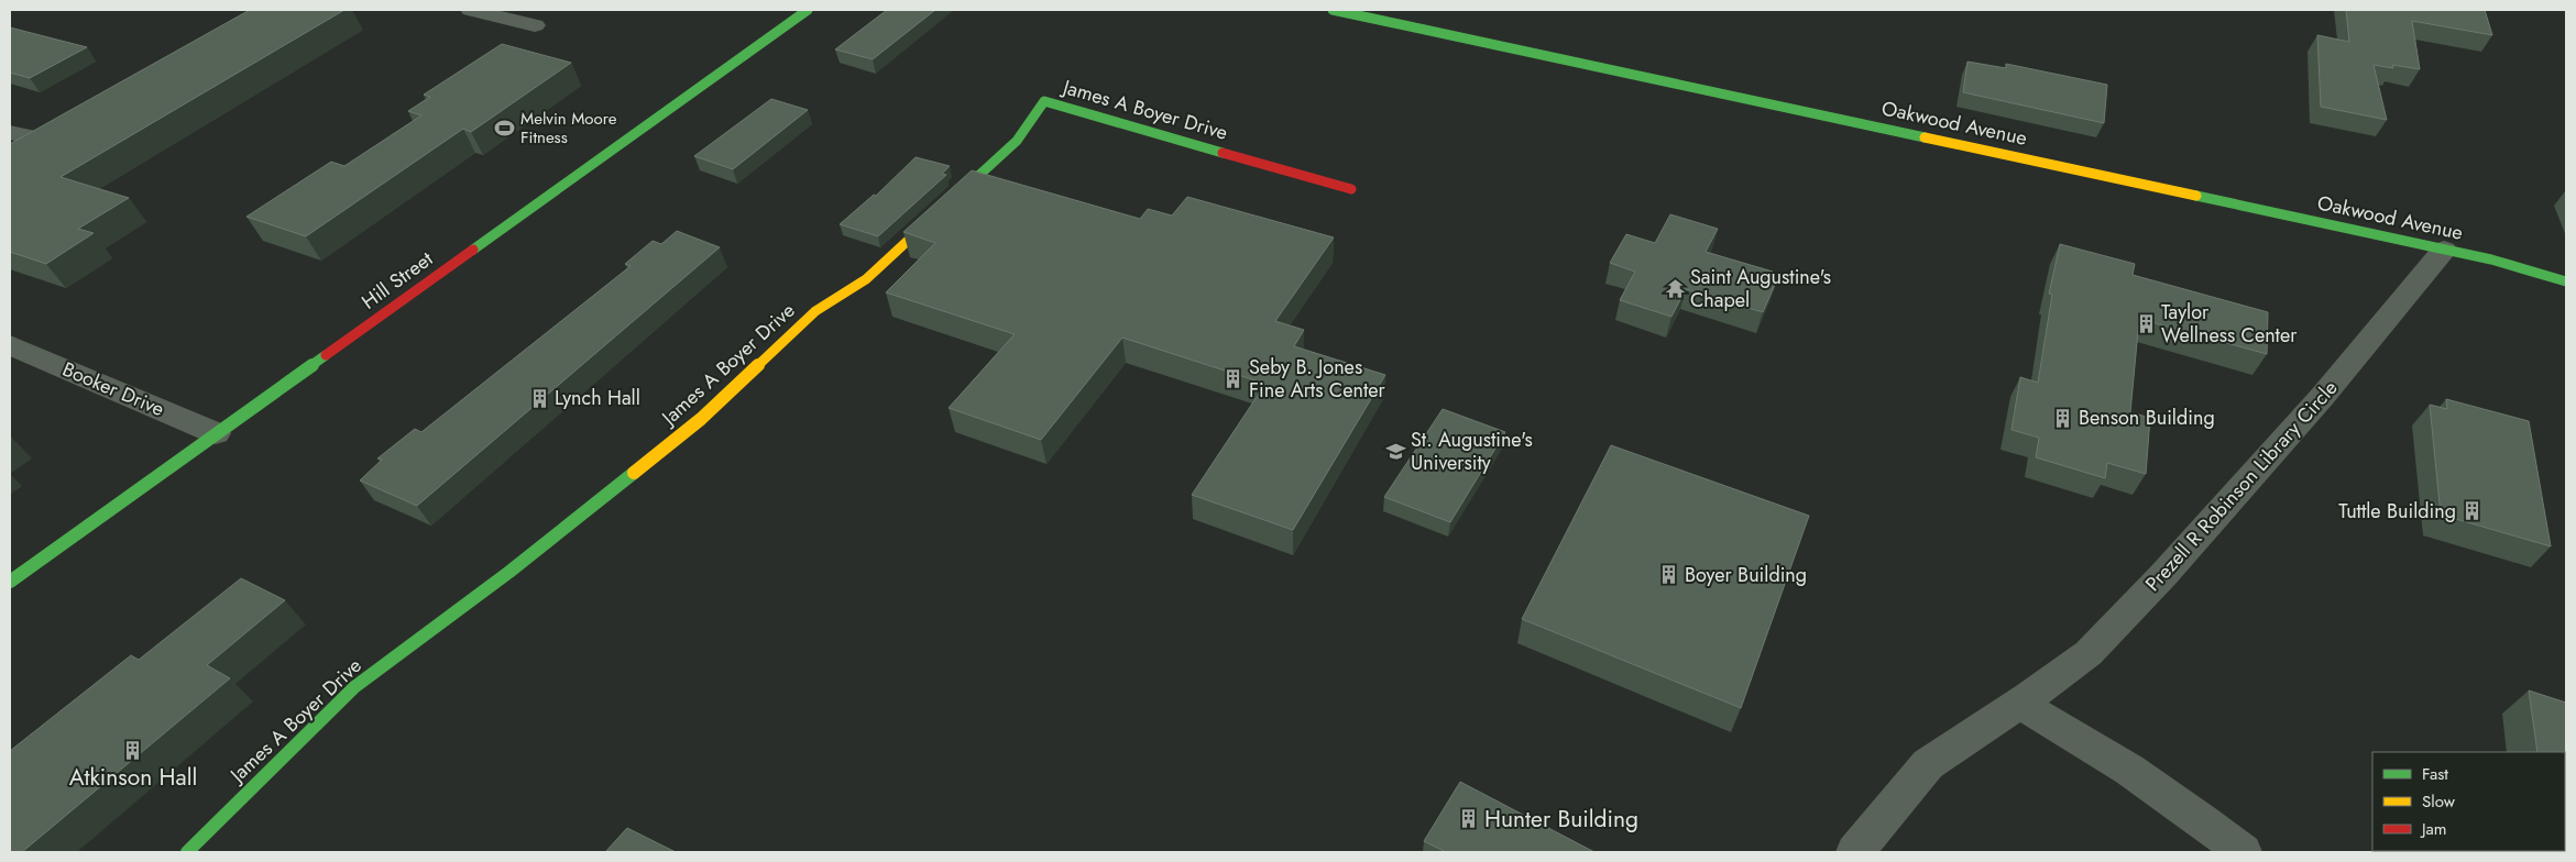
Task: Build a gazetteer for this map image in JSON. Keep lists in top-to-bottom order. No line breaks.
{"streets":{"street":["James A Boyer Drive","Oakwood Avenue","Hill Street","Booker Drive","Prezell R Robinson Library Circle"]},"crossings":[["Oakwood Avenue","Prezell R Robinson Library Circle"],["Hill Street","Booker Drive"]],"places":{"sports":["Melvin Moore Fitness"],"temple":["Saint Augustine's Chapel"],"building":["Taylor Wellness Center","Seby B. Jones Fine Arts Center","Lynch Hall","Benson Building","Tuttle Building","Boyer Building","Atkinson Hall","Hunter Building"],"school or university":["St. Augustine's University"]},"legend":["Fast","Slow","Jam"]}
